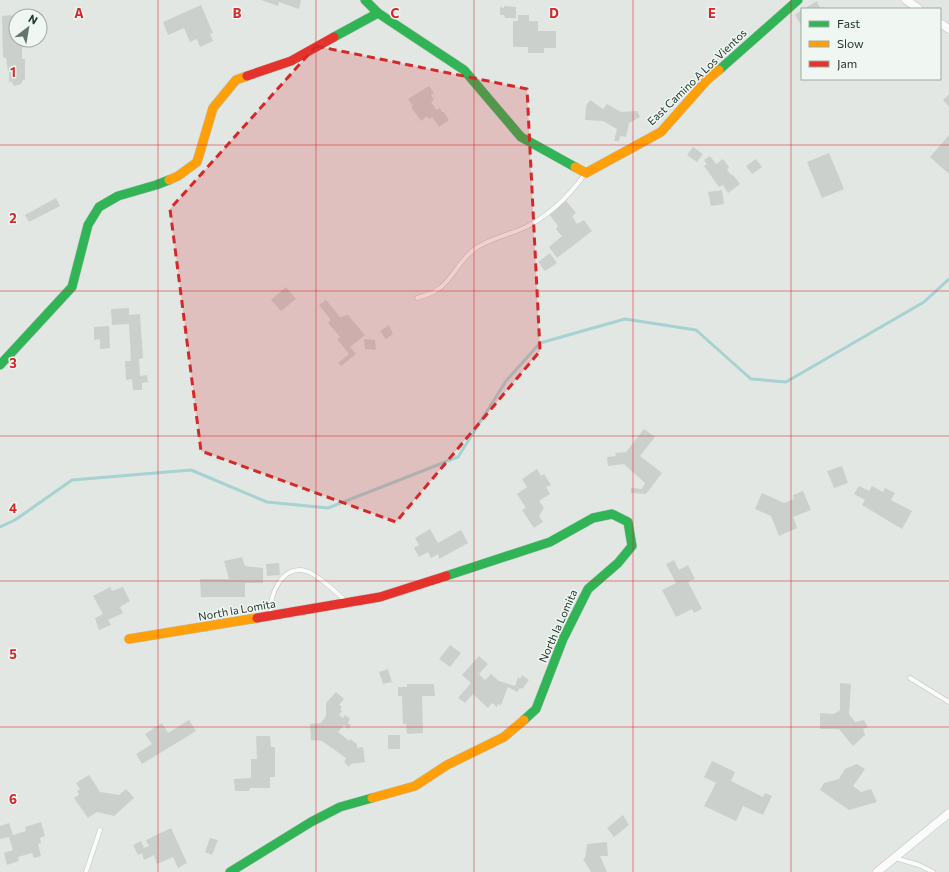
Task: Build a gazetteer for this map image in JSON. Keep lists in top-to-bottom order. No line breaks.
{"streets":{"street":["East Camino A Los Vientos","North la Lomita"]},"legend":["Fast","Slow","Jam"],"north":"top right","grid":{"columns":["A","B","C","D","E"],"rows":["1","2","3","4","5","6"]}}
